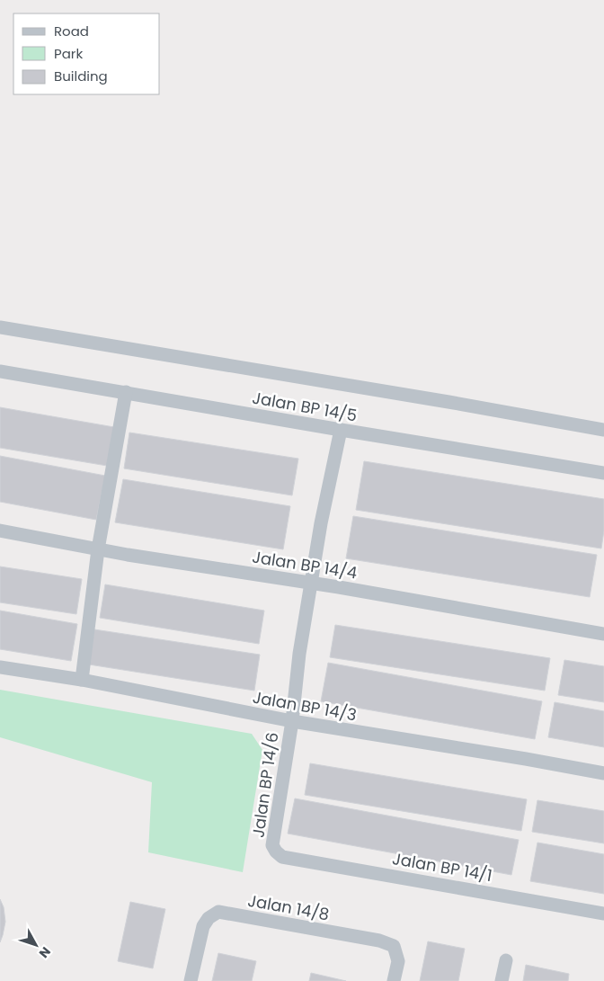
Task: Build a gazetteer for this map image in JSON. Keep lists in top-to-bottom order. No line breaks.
{"streets":{"street":["Jalan BP 14/5","Jalan BP 14/4","Jalan BP 14/3","Jalan BP 14/6","Jalan BP 14/1","Jalan 14/8"]},"crossings":[["Jalan BP 14/5","Jalan BP 14/6"],["Jalan BP 14/4","Jalan BP 14/6"],["Jalan BP 14/3","Jalan BP 14/6"],["Jalan BP 14/6","Jalan BP 14/1"]],"legend":["Road","Park","Building"],"north":"bottom right"}
